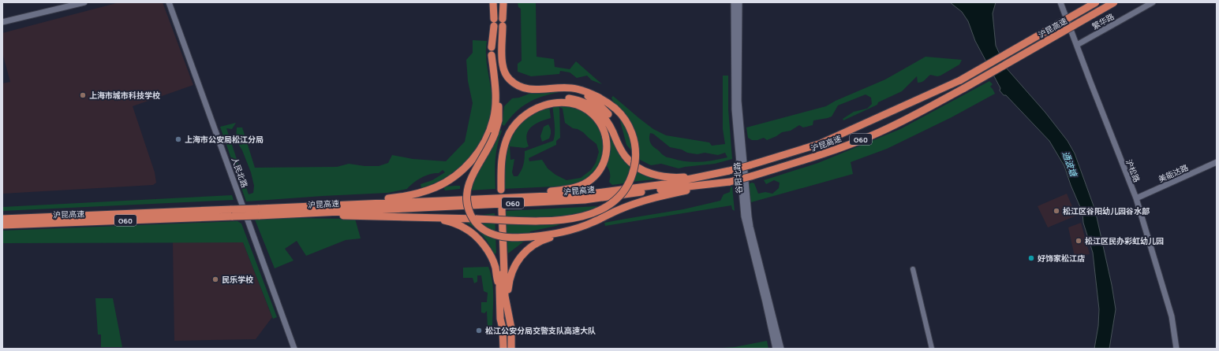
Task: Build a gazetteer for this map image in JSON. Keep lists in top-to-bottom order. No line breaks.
{"streets":{"highway":["沪昆高速","G60"],"main road":["繁华路","沪松路","人民北路","美能达路","谷阳北路"]},"crossings":[["繁华路","沪松路"],["沪松路","美能达路"]],"water":["通波塘"],"places":["上海市城市科技学校","上海市公安局松江分局","松江区谷阳幼儿园谷水部","松江区民办彩虹幼儿园","好饰家松江店","民乐学校","松江公安分局交警支队高速大队"]}
